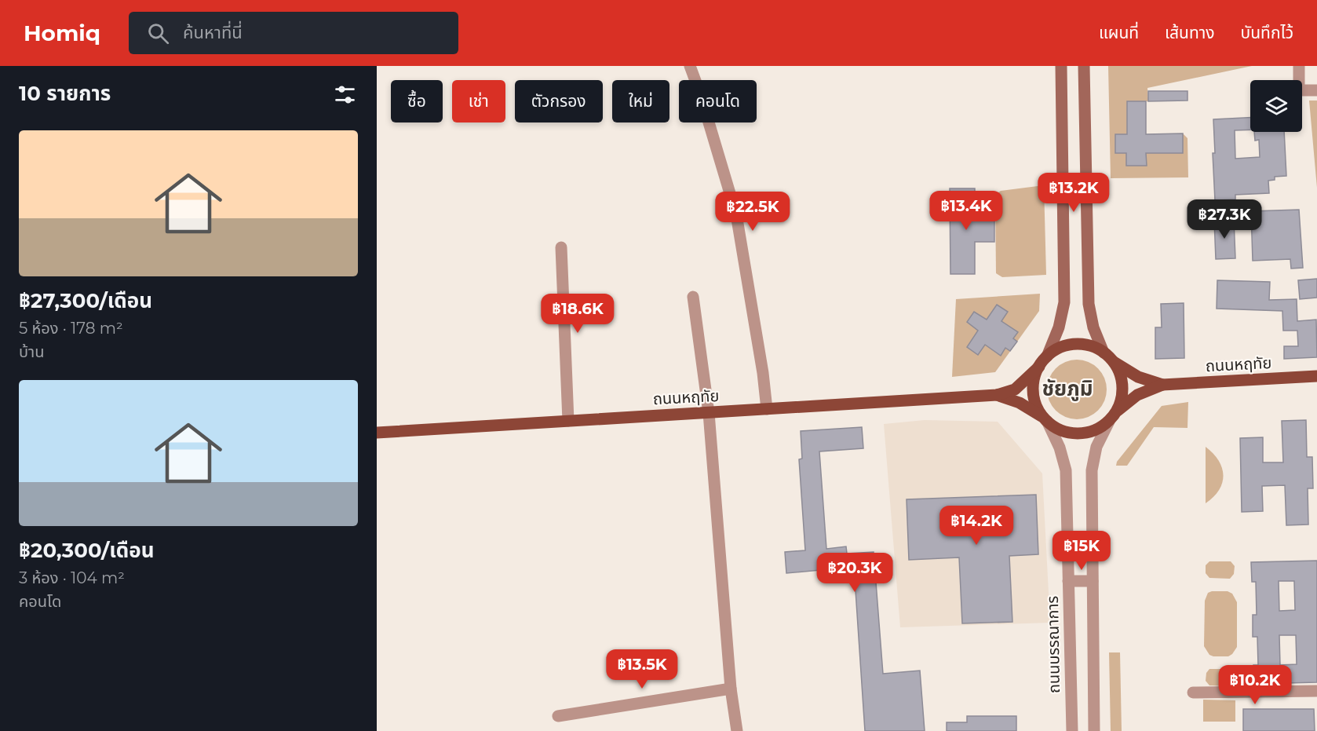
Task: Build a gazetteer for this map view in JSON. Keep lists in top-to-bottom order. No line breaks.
{"streets":{"main road":["ถนนหฤทัย"],"street":["ถนนบรรณาการ"]},"crossings":[["ถนนหฤทัย","ถนนบรรณาการ"]],"districts":["ชัยภูมิ"],"page":{"header":"Homiq","search":"ค้นหาที่นี่","nav":["แผนที่","เส้นทาง","บันทึกไว้"],"heading":"10 รายการ","chip":["ซื้อ","เช่า","ตัวกรอง","ใหม่","คอนโด"],"list":[{"name":"฿27,300/เดือน","note":"5 ห้อง · 178 m² · บ้าน"},{"name":"฿20,300/เดือน","note":"3 ห้อง · 104 m² · คอนโด"}],"price":["฿13.2K","฿13.4K","฿22.5K","฿27.3K","฿18.6K","฿14.2K","฿15K","฿20.3K","฿13.5K","฿10.2K"]}}
